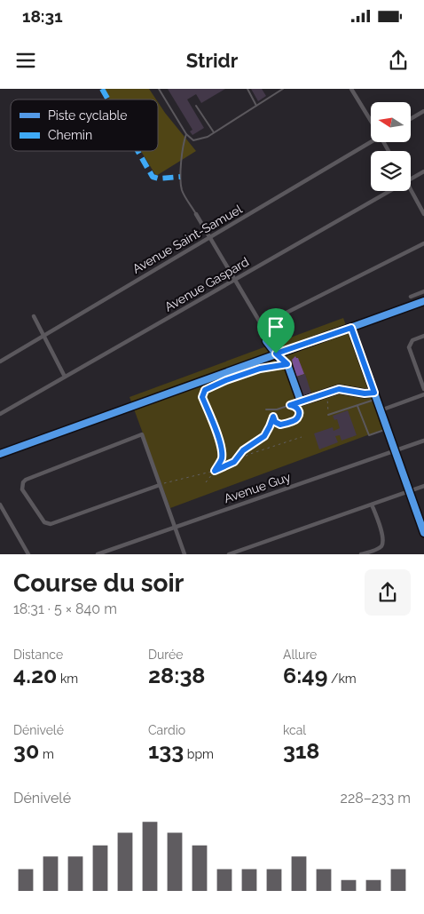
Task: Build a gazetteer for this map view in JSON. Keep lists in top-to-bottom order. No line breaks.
{"streets":{"street":["Avenue Saint-Samuel","Avenue Gaspard","Avenue Guy"]},"legend":["Piste cyclable","Chemin"],"north":"left","page":{"status":"18:31","header":"Stridr","heading":["Course du soir","18:31 · 5 × 840 m"],"stats":[["Distance","4.20 km"],["Durée","28:38"],["Allure","6:49 /km"],["Dénivelé","30 m"],["Cardio","133 bpm"],["kcal","318"]],"chart":["Dénivelé","228–233 m"]}}
